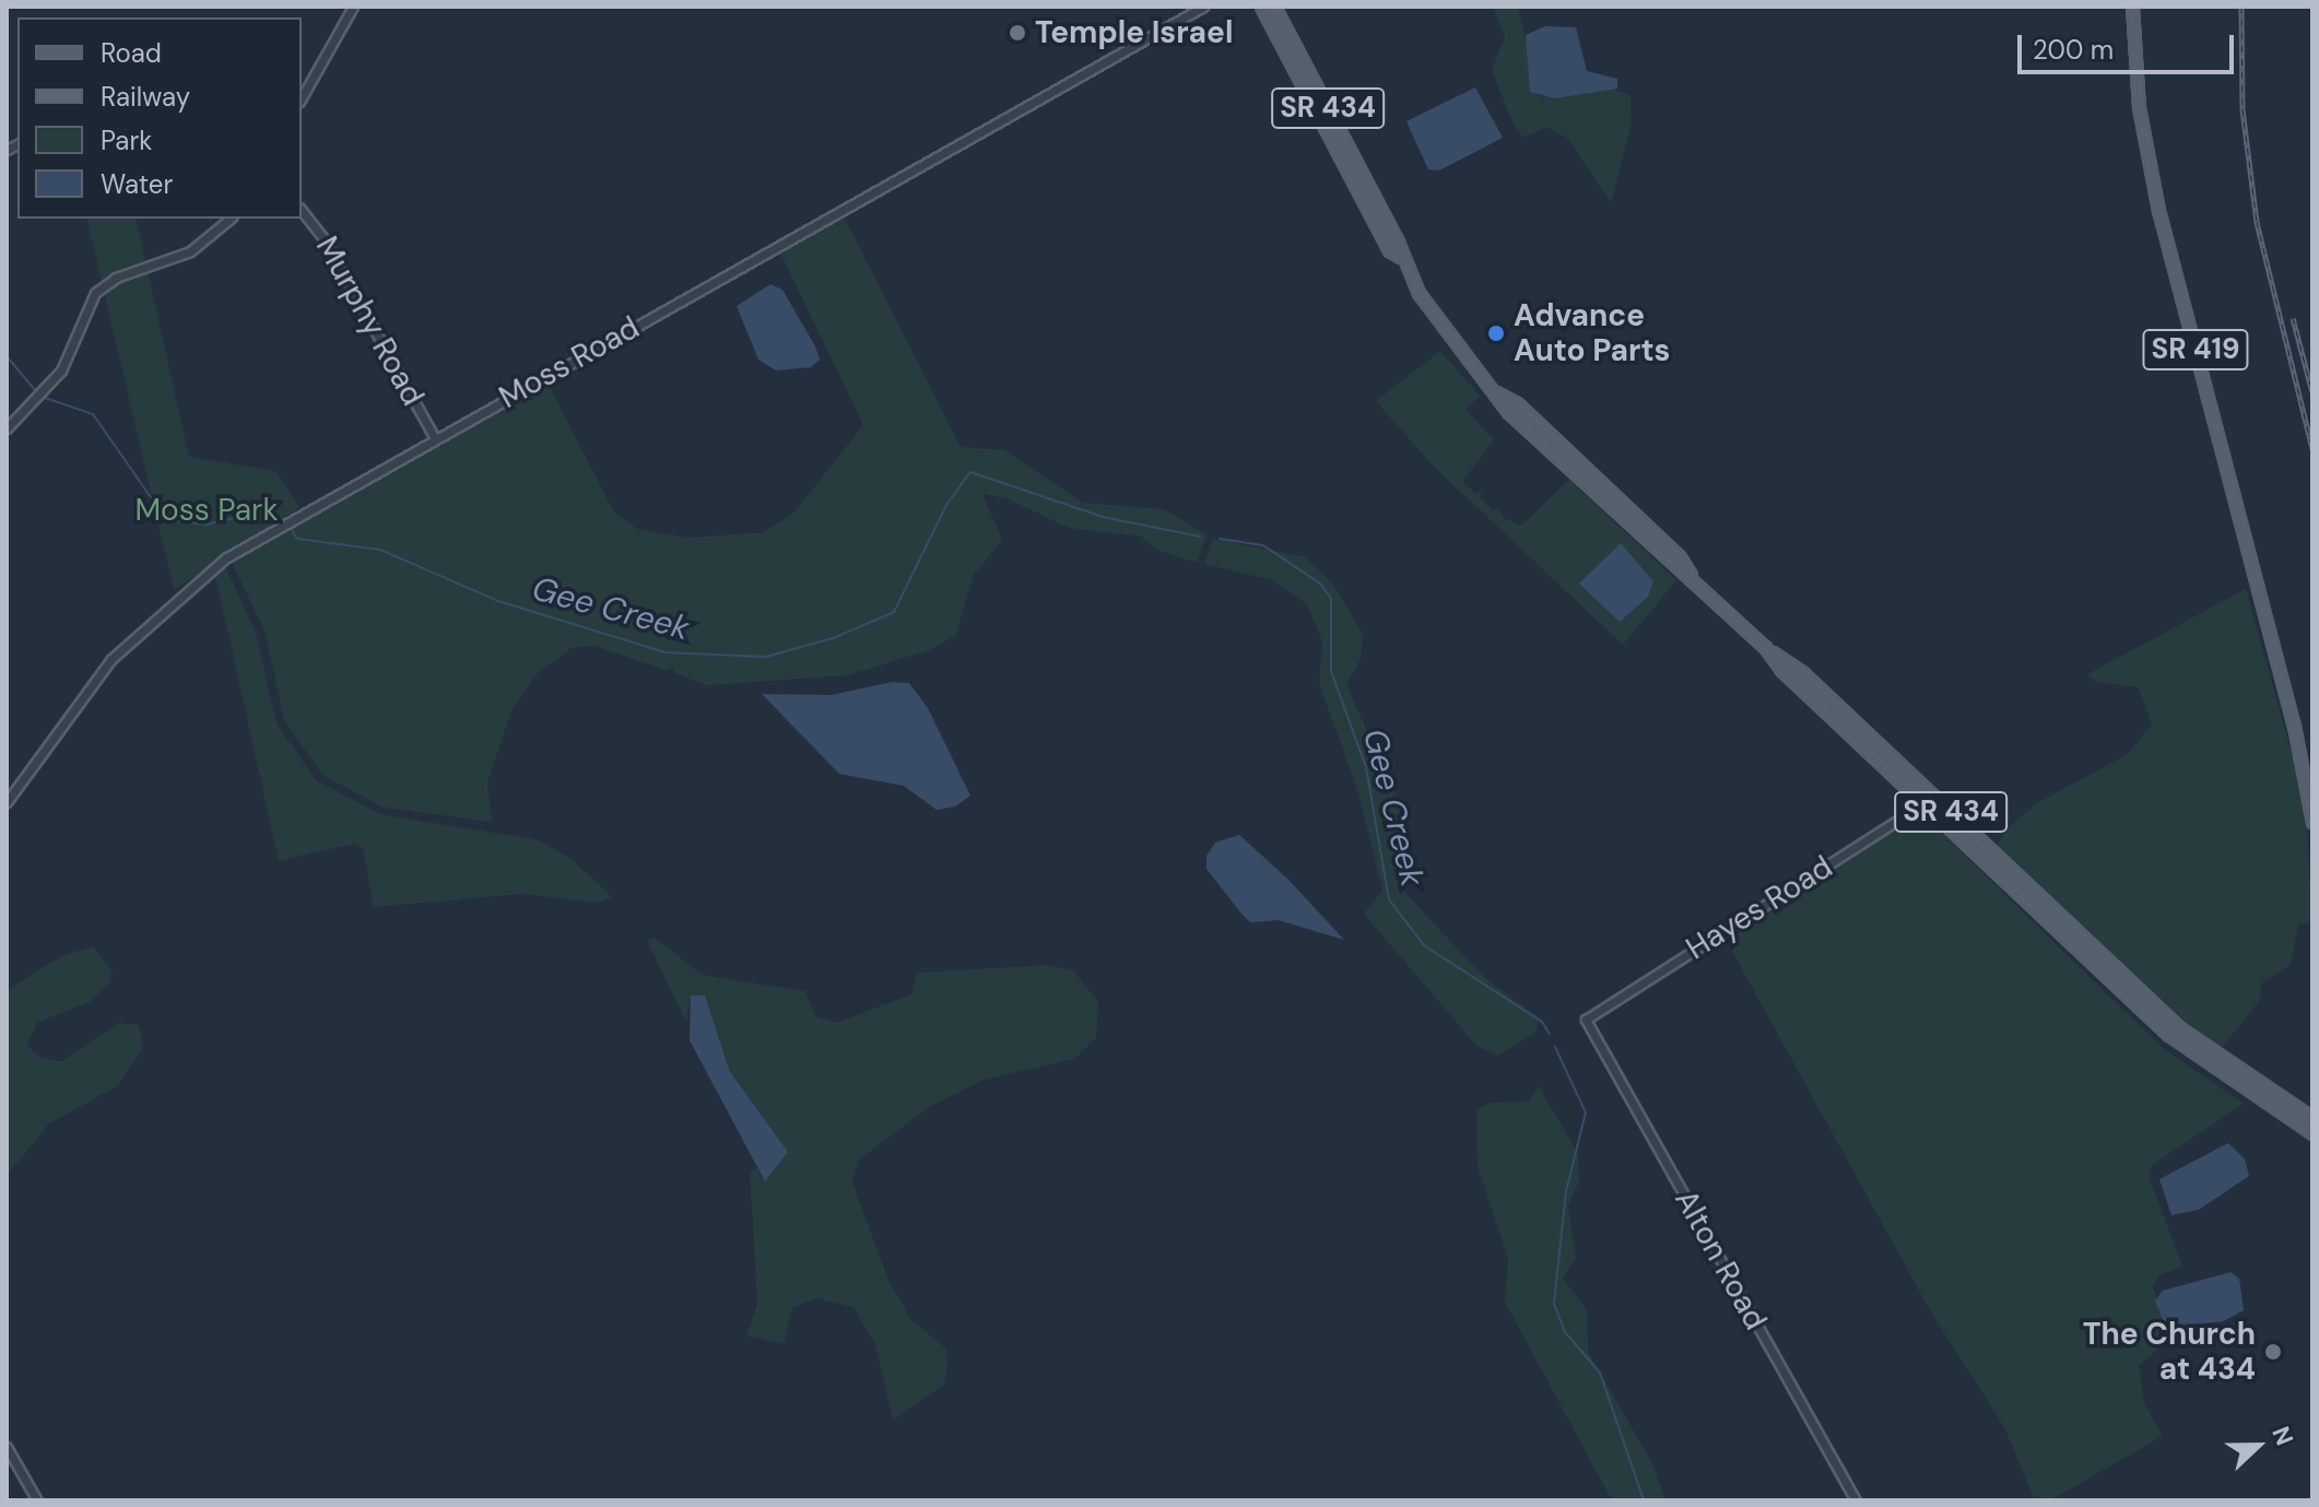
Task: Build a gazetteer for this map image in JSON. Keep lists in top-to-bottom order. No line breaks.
{"streets":{"main road":["SR 434","SR 419"],"street":["Murphy Road","Moss Road","Hayes Road","Alton Road"]},"crossings":[["SR 434","Hayes Road"],["Murphy Road","Moss Road"],["Hayes Road","Alton Road"]],"water":["Gee Creek"],"parks":["Moss Park"],"places":["Temple Israel","Advance Auto Parts","The Church at 434"],"legend":["Road","Railway","Park","Water"],"scale_bar":"200 m","north":"right"}
